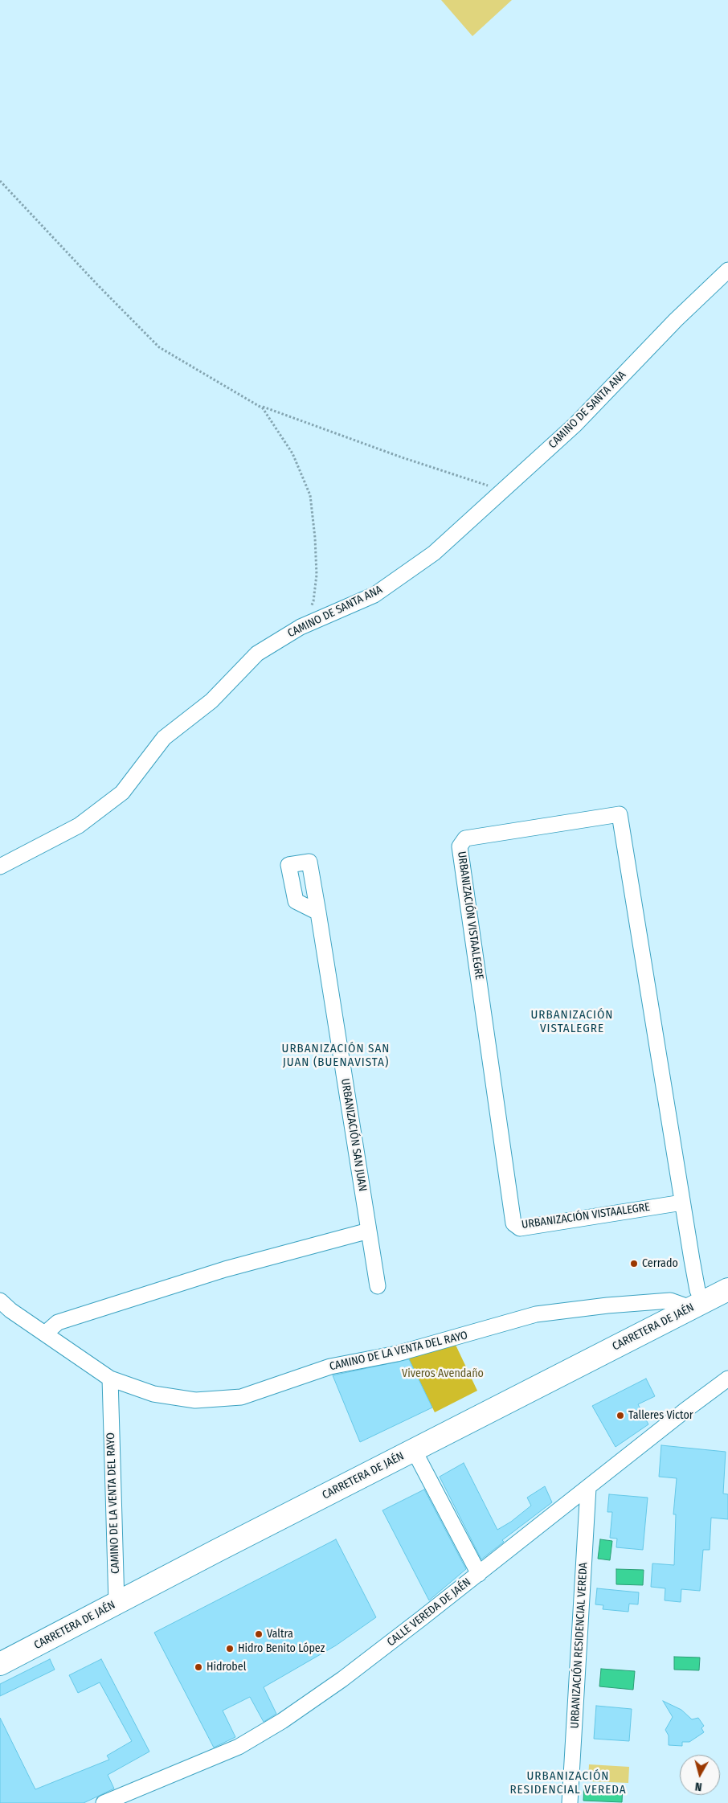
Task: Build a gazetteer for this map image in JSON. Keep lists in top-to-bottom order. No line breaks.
{"streets":{"highway":["CARRETERA DE JAÉN"],"street":["CAMINO DE SANTA ANA","URBANIZACIÓN VISTAALEGRE","URBANIZACIÓN SAN JUAN","CAMINO DE LA VENTA DEL RAYO","CALLE VEREDA DE JAÉN","URBANIZACIÓN RESIDENCIAL VEREDA"]},"crossings":[["URBANIZACIÓN VISTAALEGRE","CARRETERA DE JAÉN"],["URBANIZACIÓN VISTAALEGRE","CAMINO DE LA VENTA DEL RAYO"],["CARRETERA DE JAÉN","CAMINO DE LA VENTA DEL RAYO"],["CALLE VEREDA DE JAÉN","URBANIZACIÓN RESIDENCIAL VEREDA"]],"districts":["URBANIZACIÓN VISTALEGRE","URBANIZACIÓN SAN JUAN (BUENAVISTA)","URBANIZACIÓN RESIDENCIAL VEREDA"],"parks":["Viveros Avendaño"],"places":["Cerrado","Talleres Victor","Valtra","Hidro Benito López","Hidrobel"],"north":"bottom"}
